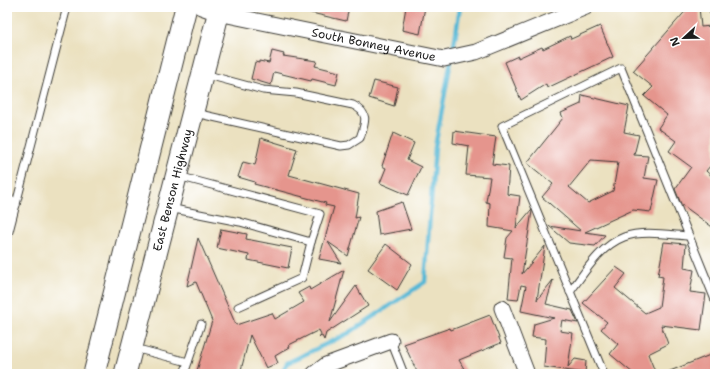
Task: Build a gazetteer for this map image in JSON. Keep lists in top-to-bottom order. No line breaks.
{"streets":{"main road":["East Benson Highway"],"street":["South Bonney Avenue"]},"crossings":[["South Bonney Avenue","East Benson Highway"]],"north":"left"}
